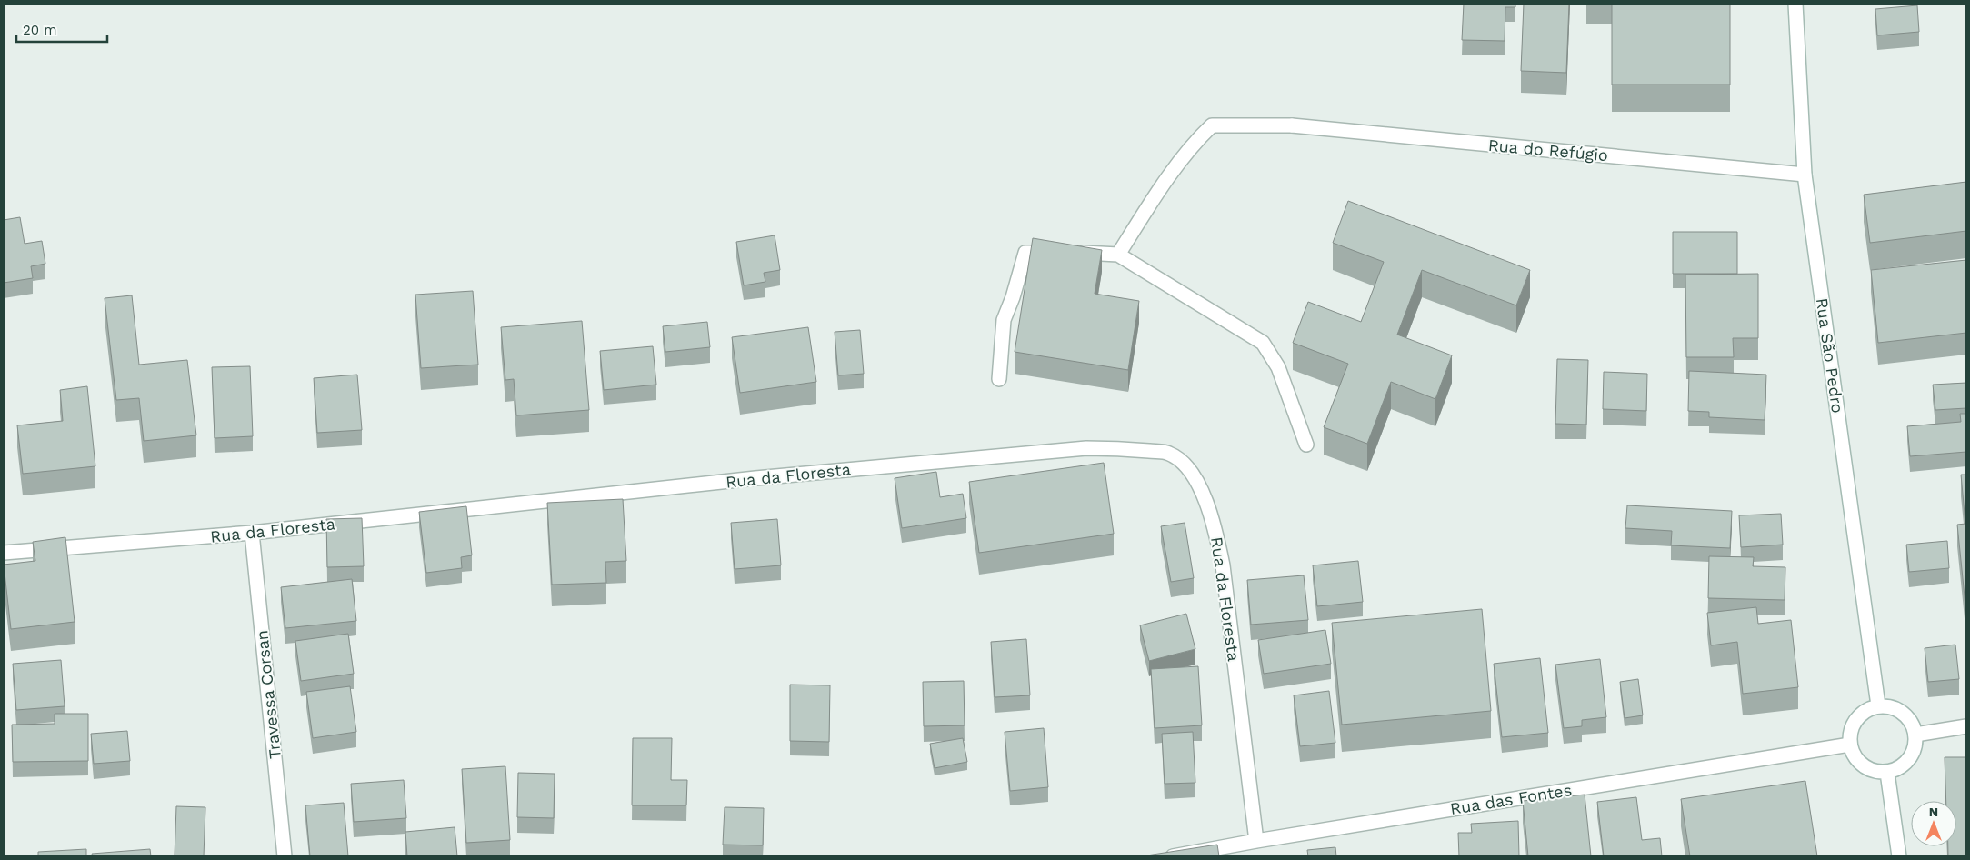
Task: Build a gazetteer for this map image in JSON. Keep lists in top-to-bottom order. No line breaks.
{"streets":{"street":["Rua do Refúgio","Rua São Pedro","Rua da Floresta","Travessa Corsan","Rua das Fontes"]},"crossings":[["Rua do Refúgio","Rua São Pedro"],["Rua São Pedro","Rua das Fontes"],["Rua da Floresta","Travessa Corsan"],["Rua da Floresta","Rua das Fontes"]],"scale_bar":"20 m","north":"top"}
